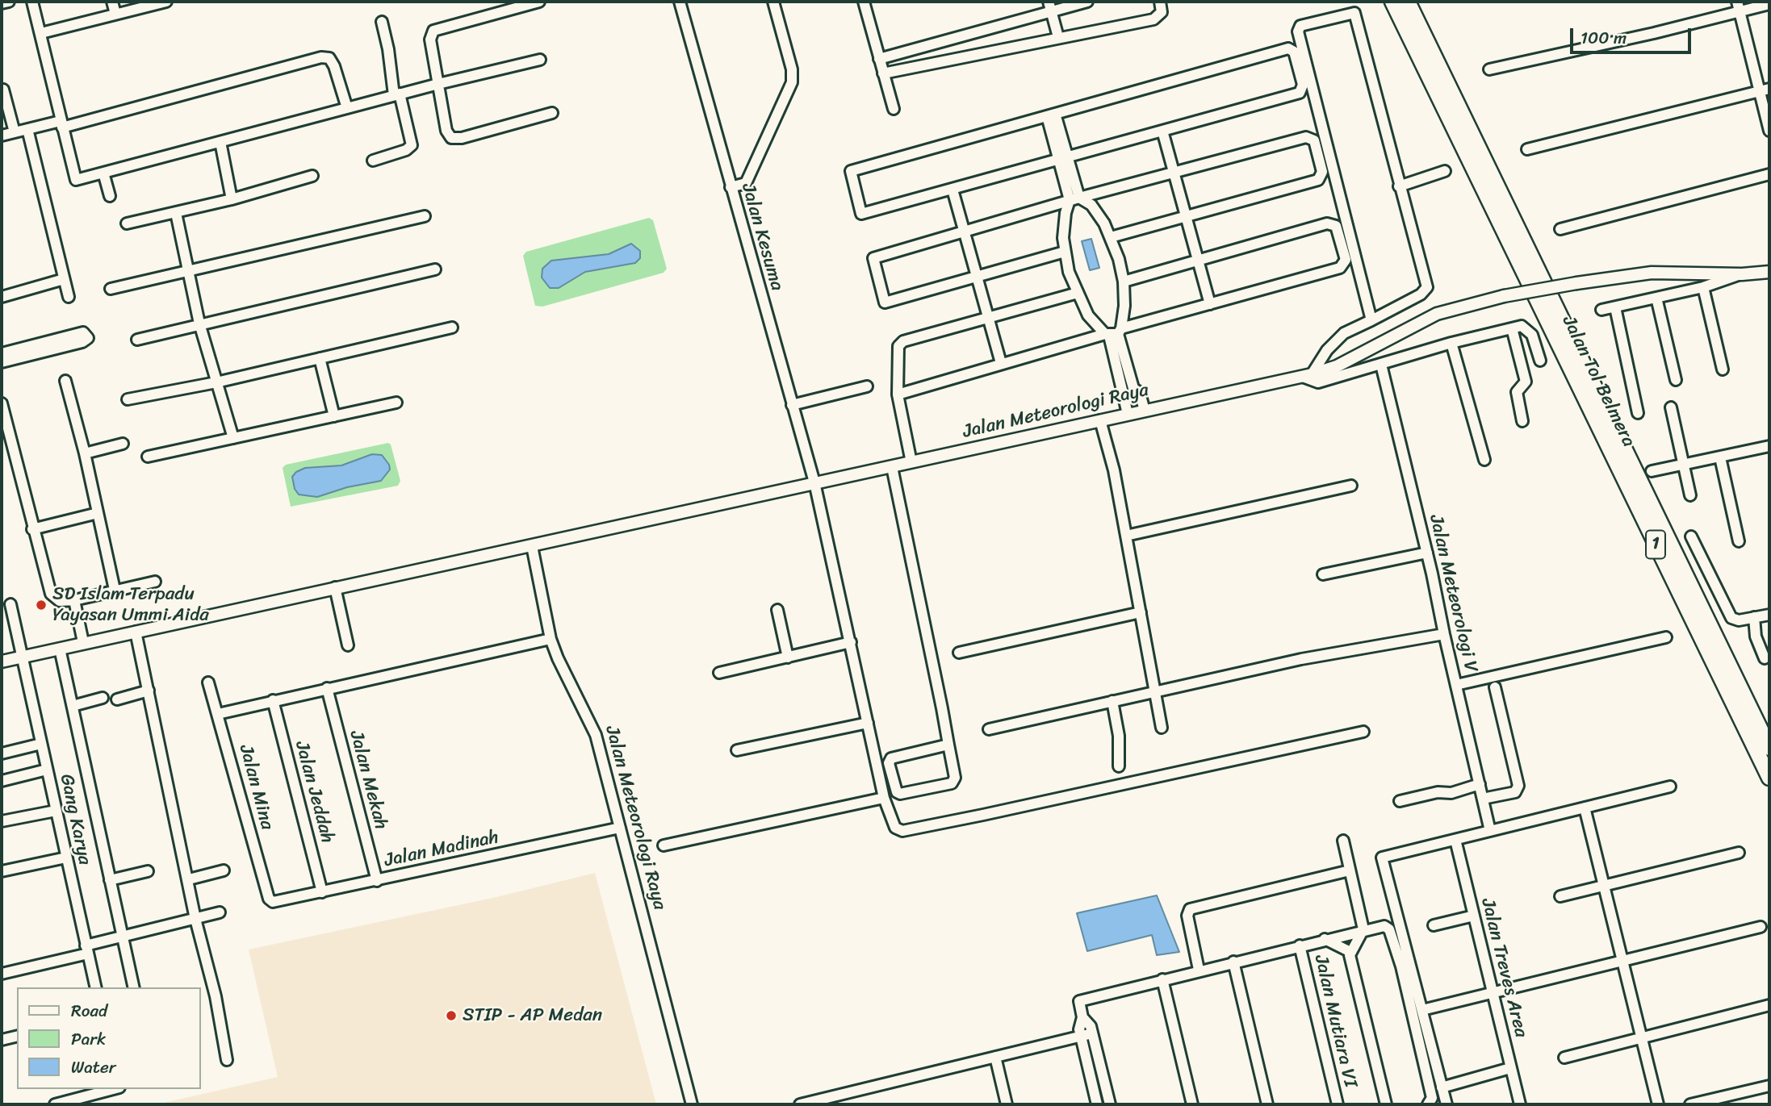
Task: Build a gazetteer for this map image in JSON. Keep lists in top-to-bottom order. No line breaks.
{"streets":{"highway":["Jalan Tol Belmera","1"],"main road":["Jalan Meteorologi Raya"],"street":["Jalan Kesuma","Jalan Meteorologi V","Jalan Mekah","Jalan Mina","Jalan Jeddah","Gang Karya","Jalan Madinah","Jalan Treves Area","Jalan Mutiara VI"]},"crossings":[["Jalan Kesuma","Jalan Meteorologi Raya"],["Jalan Meteorologi Raya","Gang Karya"],["Jalan Meteorologi Raya","Jalan Madinah"],["Jalan Mekah","Jalan Madinah"],["Jalan Mina","Jalan Madinah"],["Jalan Jeddah","Jalan Madinah"]],"places":["SD Islam Terpadu Yayasan Ummi Aida","STIP - AP Medan"],"legend":["Road","Park","Water"],"scale_bar":"100 m"}
